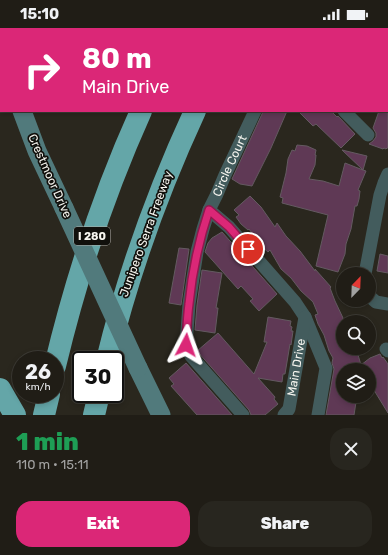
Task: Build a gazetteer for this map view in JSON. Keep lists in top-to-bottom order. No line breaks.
{"streets":{"highway":["Junipero Serra Freeway","I 280"],"street":["Circle Court","Crestmoor Drive","Main Drive"]},"crossings":[["Circle Court","Main Drive"]],"north":"top right","page":{"status":"15:10","turn":["80 m","Main Drive"],"speed":"26 km/h","limit":"30","heading":["1 min","110 m · 15:11"],"buttons":["Exit","Share"]}}
